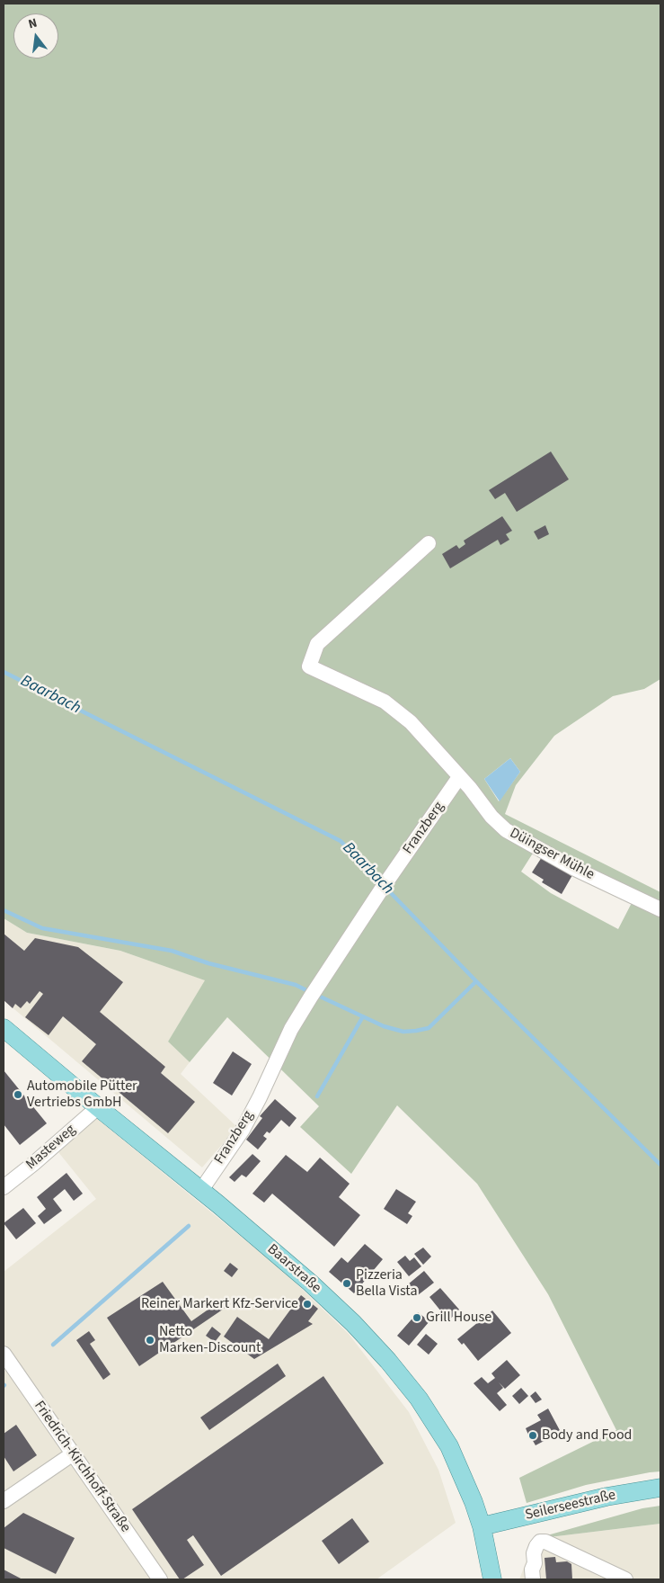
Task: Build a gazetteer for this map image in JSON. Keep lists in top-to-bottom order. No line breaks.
{"streets":{"main road":["Baarstraße","Seilerseestraße"],"street":["Franzberg","Düingser Mühle","Masteweg","Friedrich-Kirchhoff-Straße"]},"crossings":[["Franzberg","Düingser Mühle"],["Franzberg","Baarstraße"],["Masteweg","Baarstraße"],["Baarstraße","Seilerseestraße"]],"water":["Baarbach"],"places":["Automobile Pütter Vertriebs GmbH","Pizzeria Bella Vista","Reiner Markert Kfz-Service","Grill House","Netto Marken-Discount","Body and Food"],"north":"top"}
